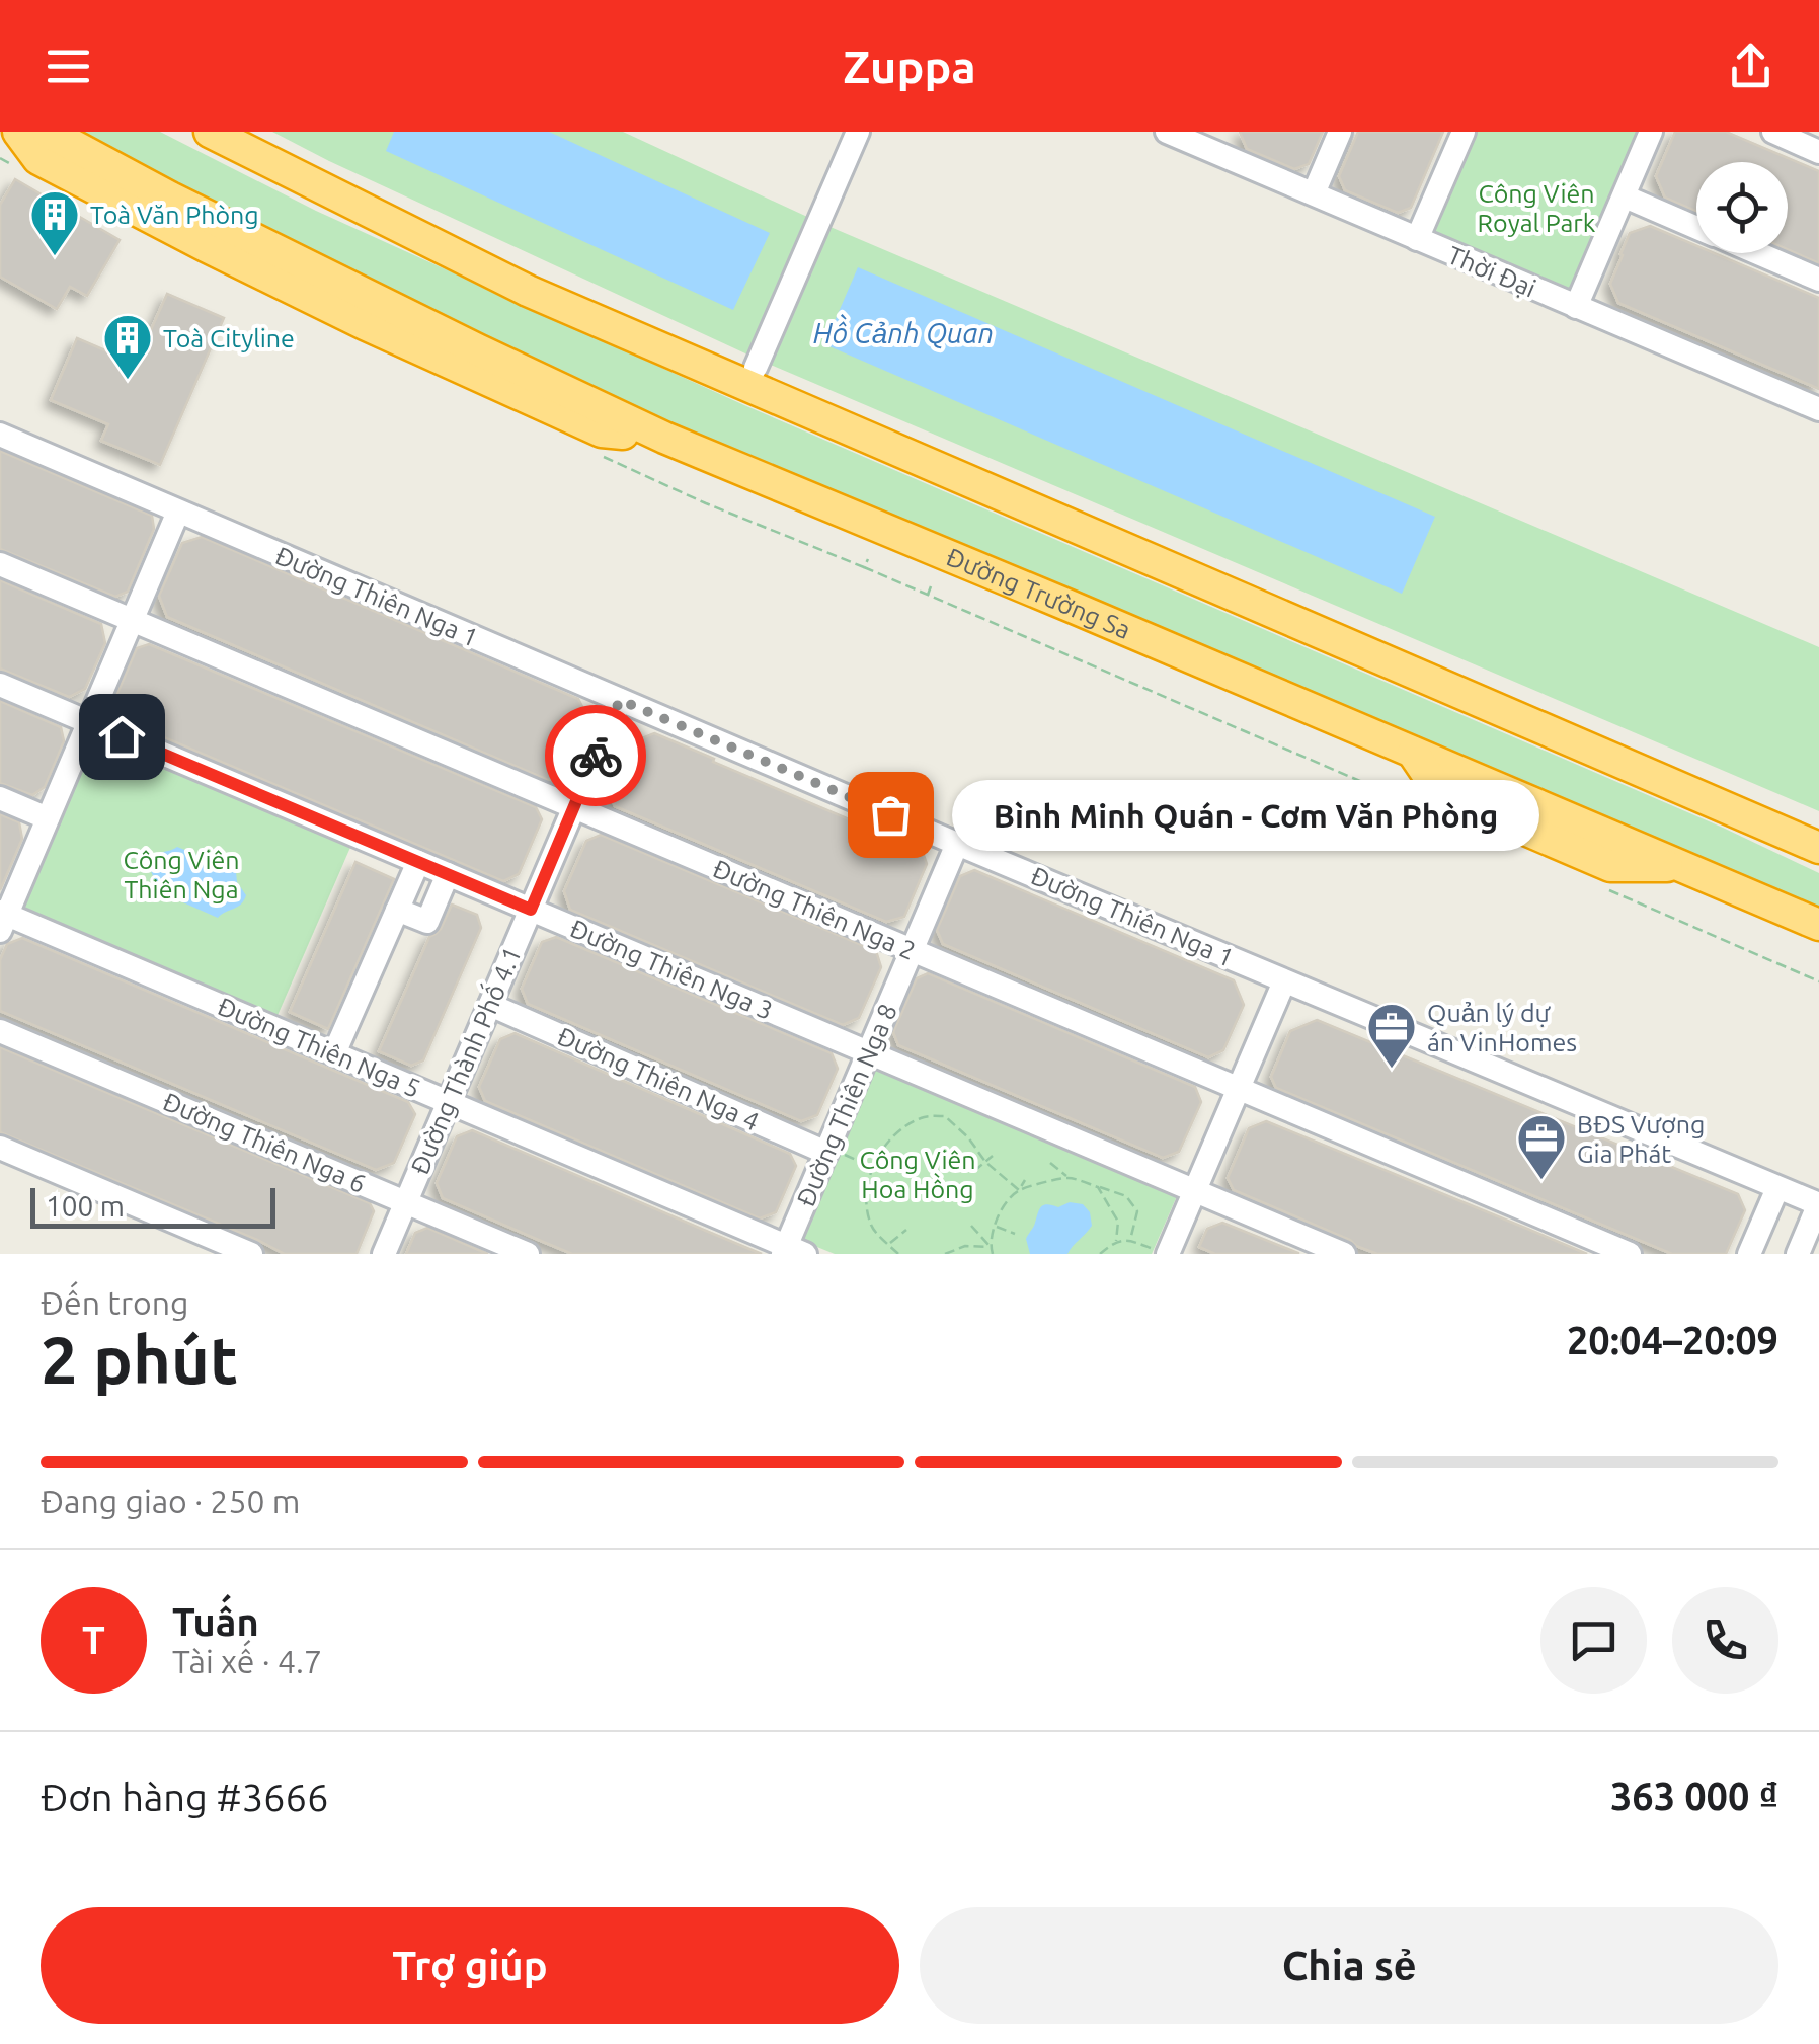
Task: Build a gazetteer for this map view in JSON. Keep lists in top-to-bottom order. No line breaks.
{"streets":{"highway":["Đường Trường Sa"],"street":["Thời Đại","Đường Thiên Nga 1","Đường Thiên Nga 2","Đường Thiên Nga 3","Đường Thiên Nga 5","Đường Thành Phố 4.1","Đường Thiên Nga 4","Đường Thiên Nga 8","Đường Thiên Nga 6"]},"crossings":[["Đường Thiên Nga 1","Đường Thành Phố 4.1"],["Đường Thiên Nga 1","Đường Thiên Nga 8"],["Đường Thiên Nga 2","Đường Thành Phố 4.1"],["Đường Thiên Nga 2","Đường Thiên Nga 8"],["Đường Thiên Nga 3","Đường Thành Phố 4.1"],["Đường Thiên Nga 3","Đường Thiên Nga 8"],["Đường Thiên Nga 5","Đường Thành Phố 4.1"],["Đường Thiên Nga 5","Đường Thiên Nga 8"],["Đường Thành Phố 4.1","Đường Thiên Nga 4"],["Đường Thành Phố 4.1","Đường Thiên Nga 6"],["Đường Thiên Nga 4","Đường Thiên Nga 8"]],"water":["Hồ Cảnh Quan"],"parks":["Công Viên Royal Park","Công Viên Thiên Nga","Công Viên Hoa Hồng"],"places":{"building":["Toà Văn Phòng","Toà Cityline"],"other":["Bình Minh Quán - Cơm Văn Phòng"],"office":["Quản lý dự án VinHomes","BĐS Vượng Gia Phát"]},"scale_bar":"100 m","page":{"header":"Zuppa","bubble":"Bình Minh Quán - Cơm Văn Phòng","scale":"100 m","heading":["2 phút","Đến trong","20:04–20:09"],"panel":["Tuấn","Tài xế · 4.7","Đơn hàng #3666","363 000 ₫"],"bar":"Đang giao · 250 m","round":"T","buttons":["Trợ giúp","Chia sẻ"]}}
